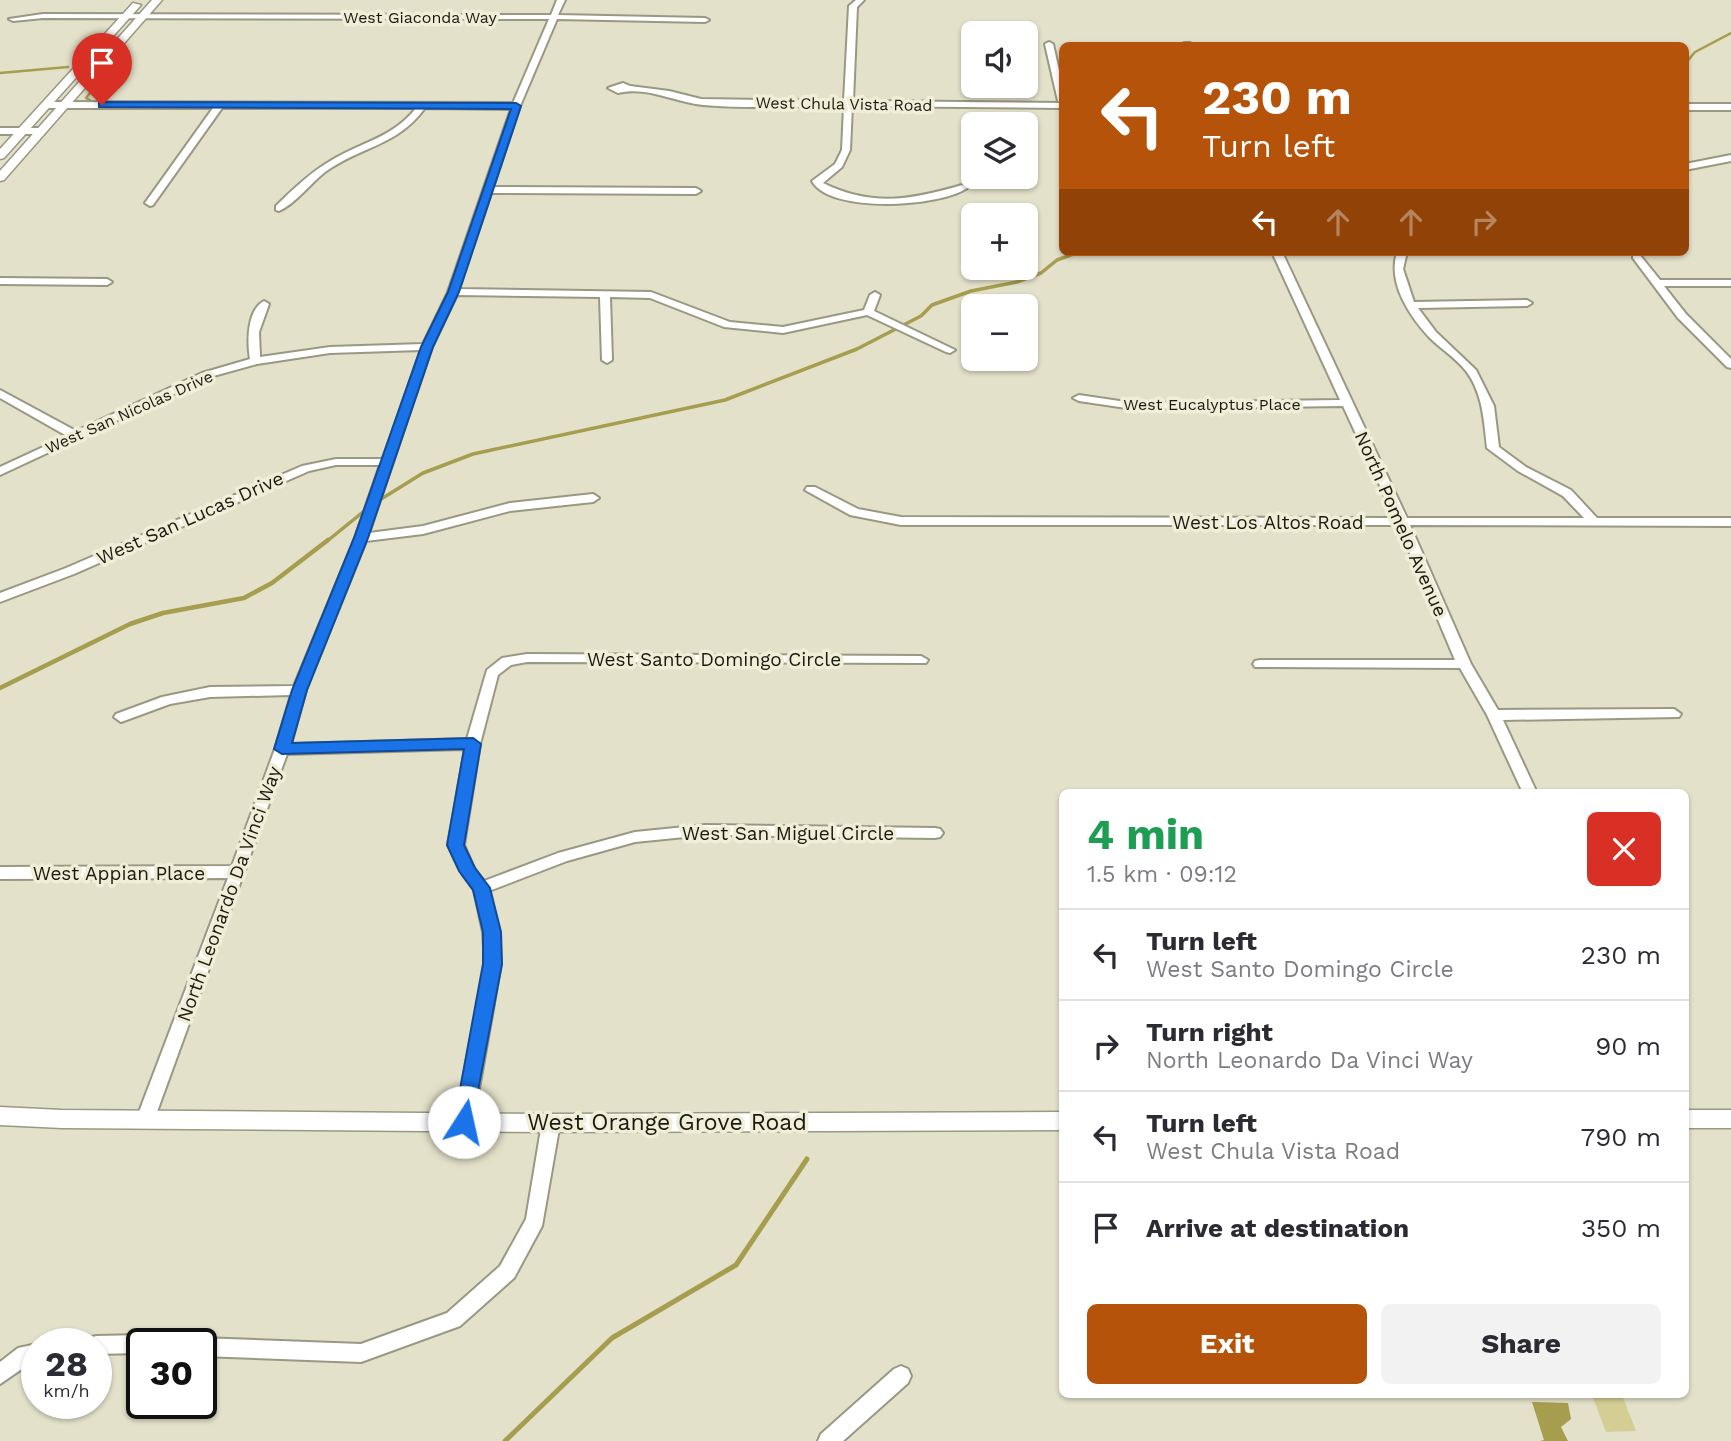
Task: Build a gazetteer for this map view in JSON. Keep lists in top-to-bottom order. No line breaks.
{"streets":{"main road":["West Orange Grove Road"],"street":["West Giaconda Way","West Chula Vista Road","West Eucalyptus Place","West San Nicolas Drive","West San Lucas Drive","West Los Altos Road","North Pomelo Avenue","West Santo Domingo Circle","West San Miguel Circle","West Appian Place","North Leonardo Da Vinci Way"]},"crossings":[["West Giaconda Way","North Leonardo Da Vinci Way"],["West Eucalyptus Place","North Pomelo Avenue"],["West San Nicolas Drive","North Leonardo Da Vinci Way"],["West San Lucas Drive","North Leonardo Da Vinci Way"],["West Los Altos Road","North Pomelo Avenue"],["West Appian Place","North Leonardo Da Vinci Way"],["North Leonardo Da Vinci Way","West Orange Grove Road"]],"page":{"map_buttons":["+","−"],"turn":["230 m","Turn left"],"heading":["4 min","1.5 km · 09:12"],"list":[{"name":"Turn left","note":"West Santo Domingo Circle","value":"230 m"},{"name":"Turn right","note":"North Leonardo Da Vinci Way","value":"90 m"},{"name":"Turn left","note":"West Chula Vista Road","value":"790 m"},{"name":"Arrive at destination","value":"350 m"}],"buttons":["Exit","Share"],"speed":"28 km/h","limit":"30"}}
